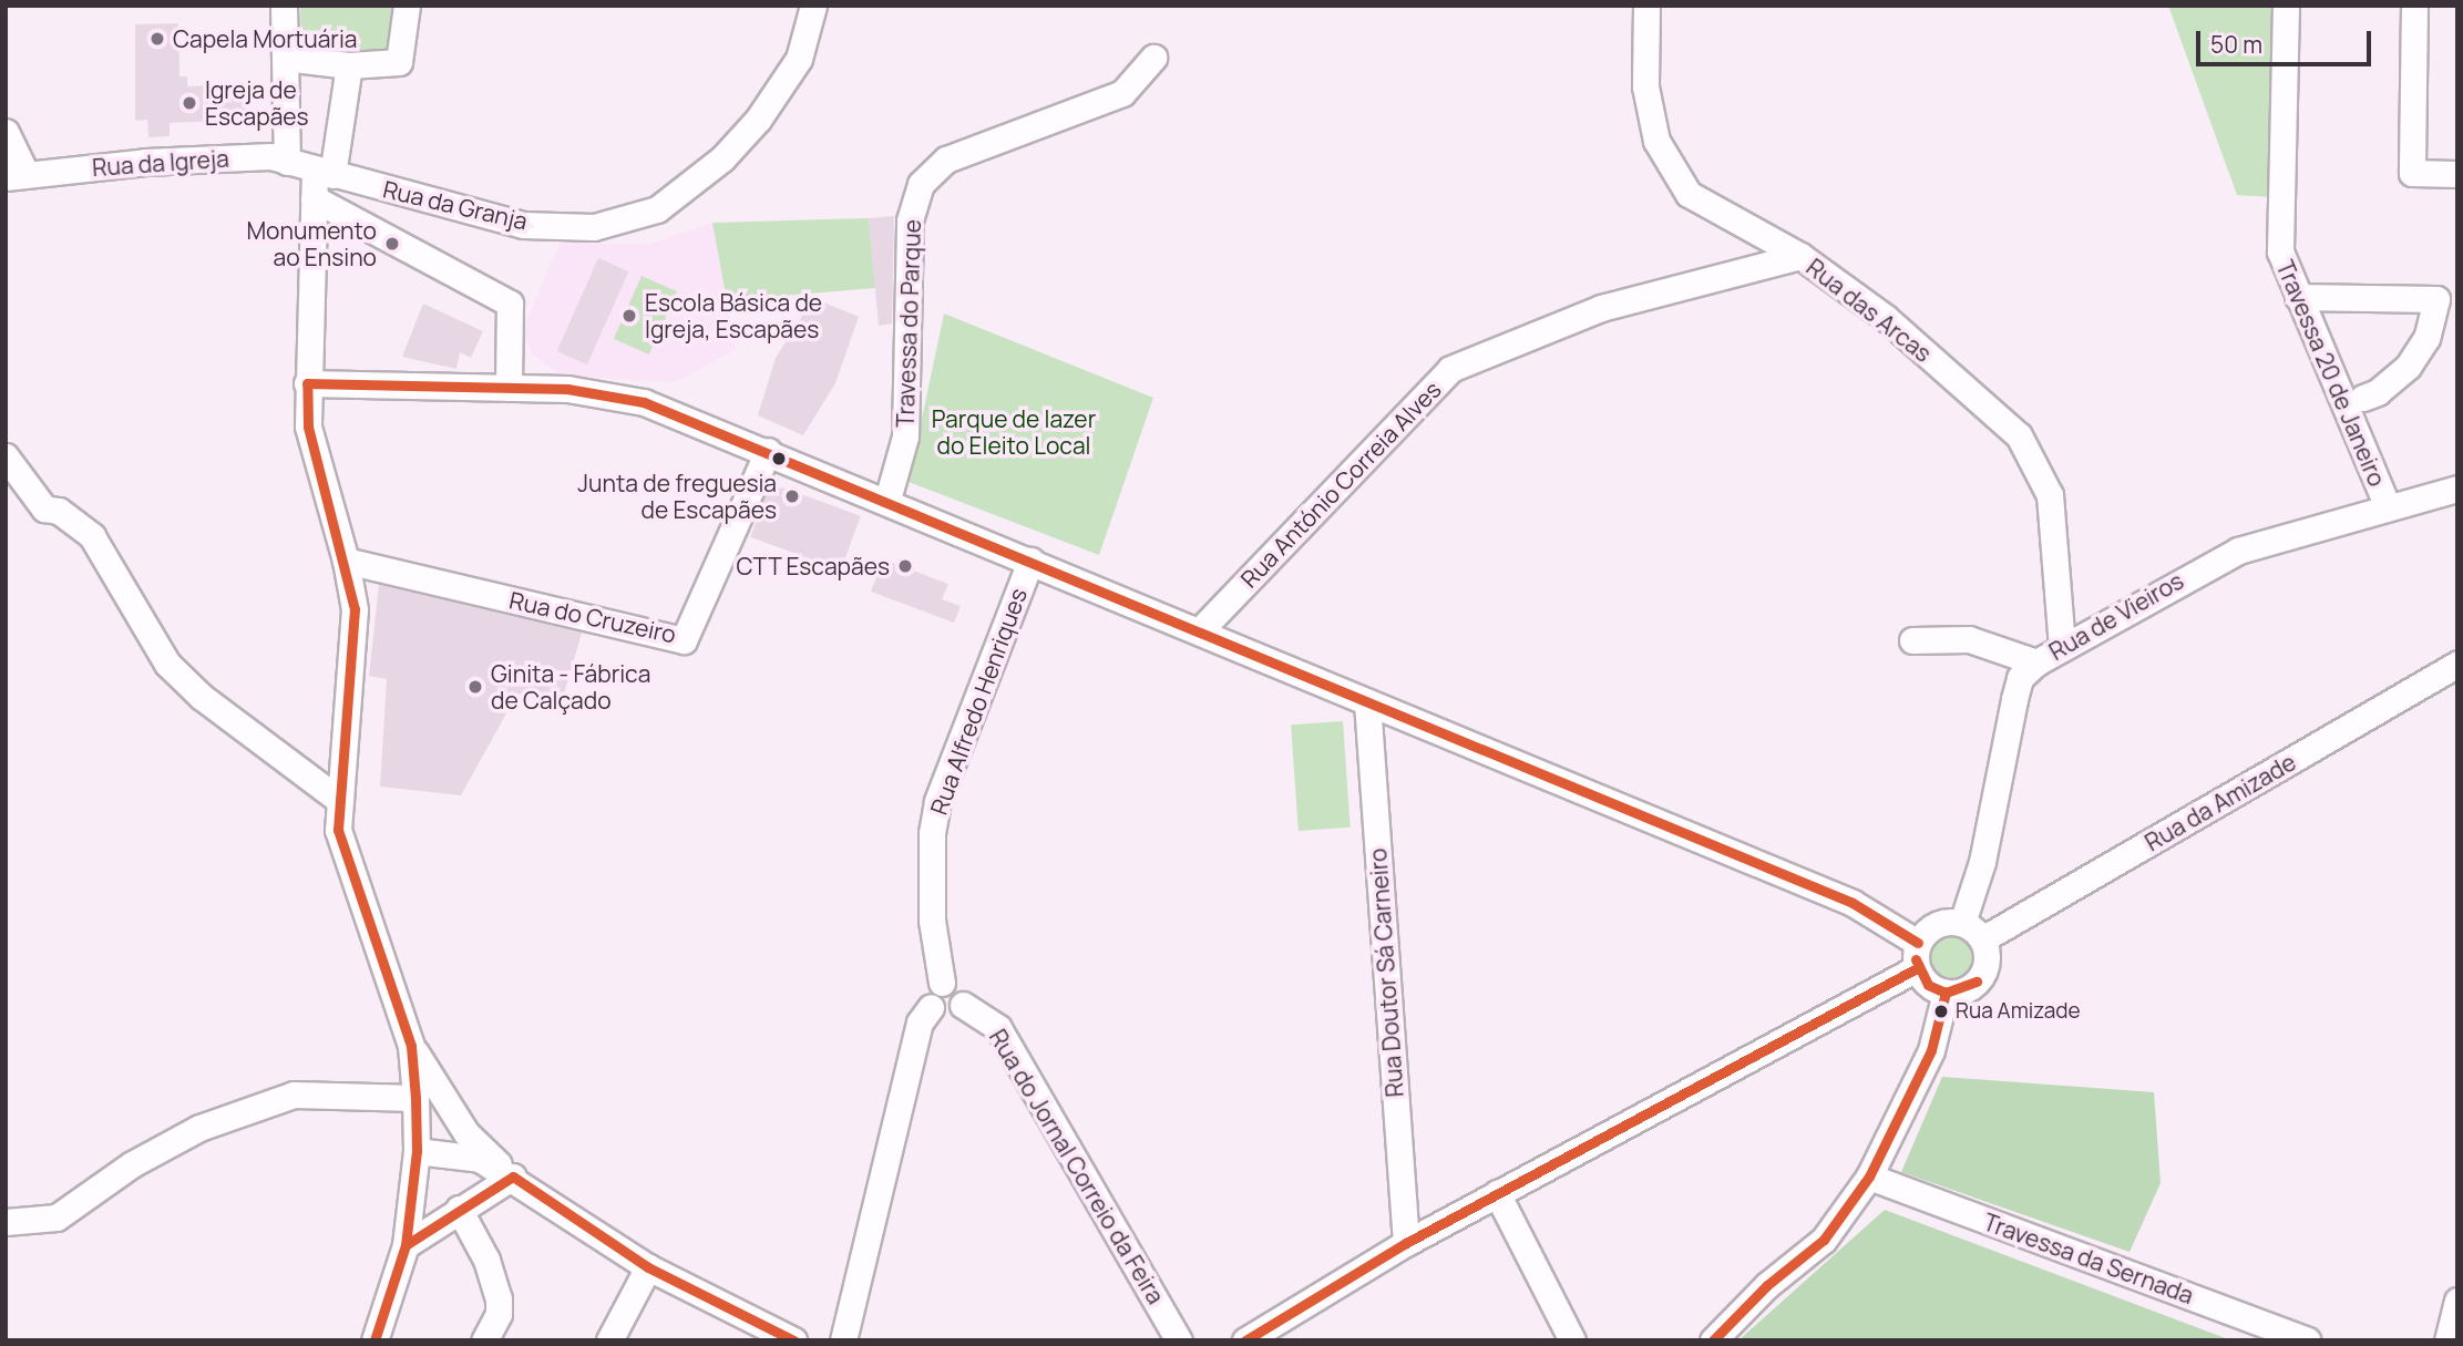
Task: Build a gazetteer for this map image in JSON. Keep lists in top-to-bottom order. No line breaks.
{"streets":{"street":["Rua da Igreja","Rua da Granja","Rua das Arcas","Travessa do Parque","Travessa 20 de Janeiro","Rua António Correia Alves","Rua de Vieiros","Rua do Cruzeiro","Rua Alfredo Henriques","Rua da Amizade","Rua Doutor Sá Carneiro","Rua do Jornal Correio da Feira","Travessa da Sernada"]},"crossings":[["Rua da Igreja","Rua da Granja"],["Rua das Arcas","Rua António Correia Alves"],["Rua das Arcas","Rua de Vieiros"],["Travessa 20 de Janeiro","Rua de Vieiros"],["Rua de Vieiros","Rua da Amizade"],["Rua Alfredo Henriques","Rua do Jornal Correio da Feira"]],"parks":["Parque de lazer do Eleito Local"],"places":["Capela Mortuária","Igreja de Escapães","Monumento ao Ensino","Escola Básica de Igreja, Escapães","Junta de freguesia de Escapães","CTT Escapães","Ginita - Fábrica de Calçado","Rua Amizade"],"scale_bar":"50 m"}
